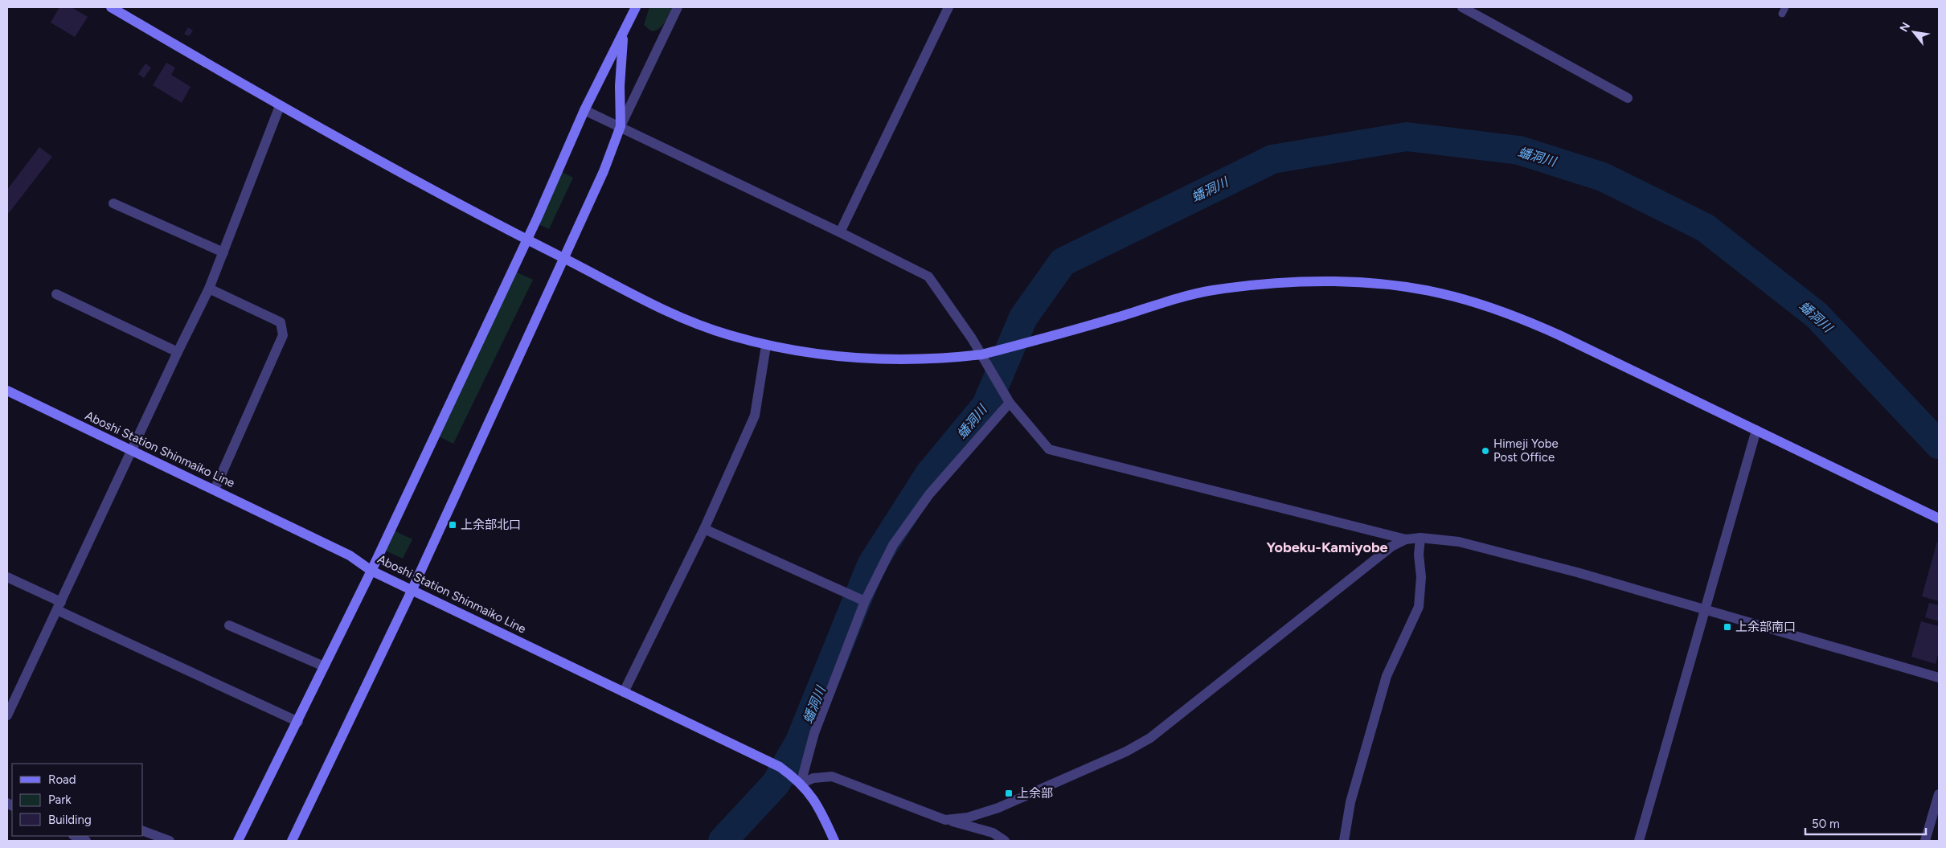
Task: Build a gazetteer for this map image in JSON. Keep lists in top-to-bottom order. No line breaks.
{"streets":{"street":["Aboshi Station Shinmaiko Line"]},"districts":["Yobeku-Kamiyobe"],"water":["蟠洞川"],"places":{"other":["Himeji Yobe Post Office"],"transit":["上余部北口","上余部南口","上余部"]},"legend":["Road","Park","Building"],"scale_bar":"50 m","north":"top left"}
